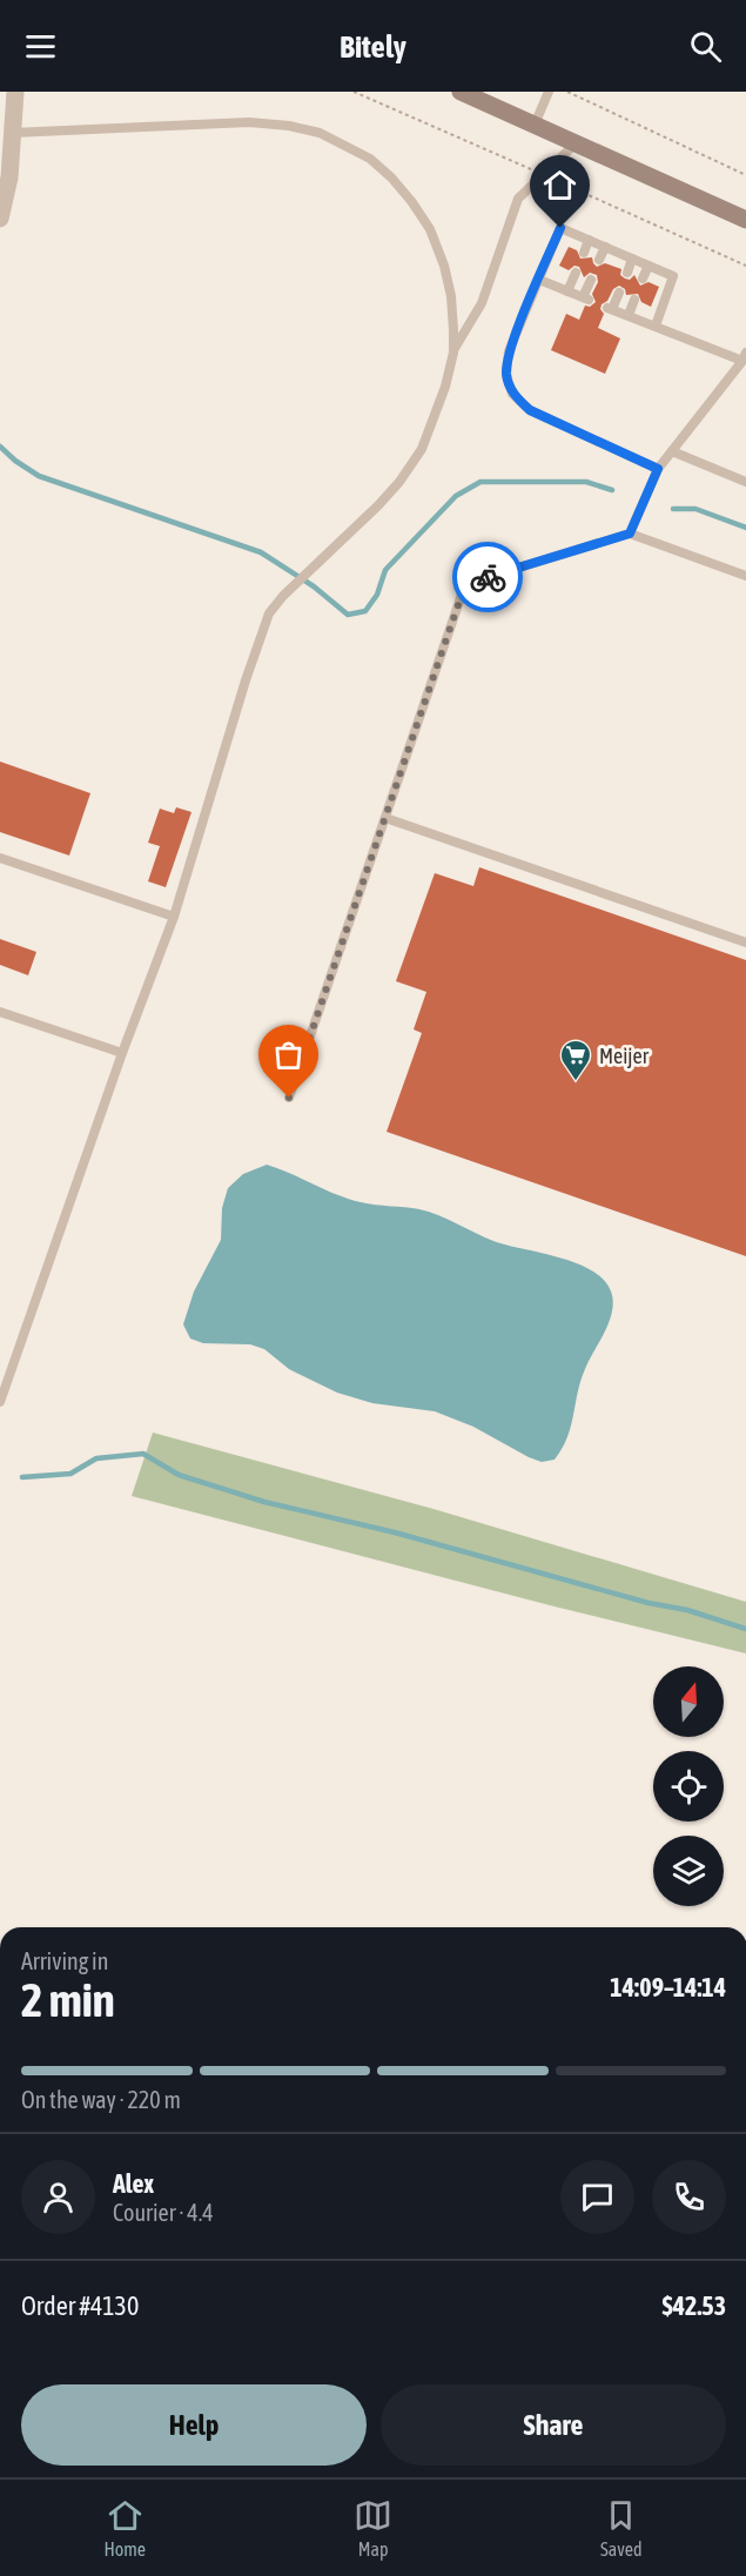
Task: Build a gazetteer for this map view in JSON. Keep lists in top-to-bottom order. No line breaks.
{"places":{"supermarket":["Meijer"]},"north":"top","page":{"header":"Bitely","heading":["2 min","Arriving in","14:09–14:14"],"panel":["Alex","Courier · 4.4","Order #4130","$42.53"],"bar":"On the way · 220 m","buttons":["Help","Share"],"tabs":["Home","Map","Saved"]}}
